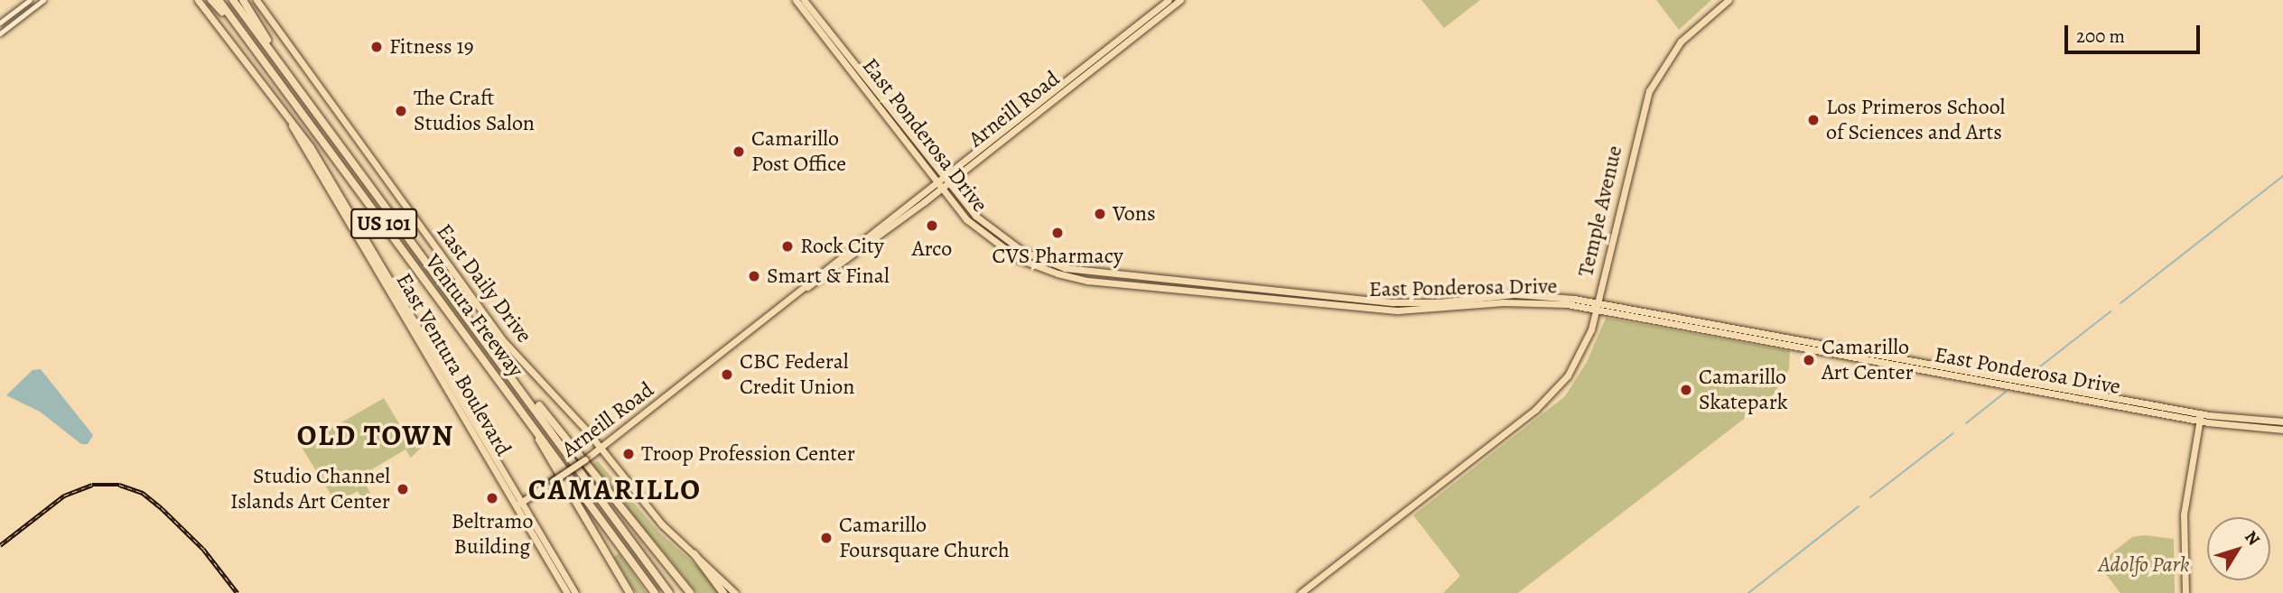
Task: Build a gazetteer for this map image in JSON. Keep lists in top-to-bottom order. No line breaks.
{"streets":{"highway":["US 101","Ventura Freeway"],"main road":["Arneill Road","East Ponderosa Drive","Temple Avenue","East Daily Drive","East Ventura Boulevard"]},"crossings":[["Arneill Road","East Ponderosa Drive"],["Arneill Road","East Daily Drive"],["Arneill Road","East Ventura Boulevard"],["East Ponderosa Drive","Temple Avenue"]],"districts":["OLD TOWN","CAMARILLO"],"parks":["Adolfo Park"],"places":["Fitness 19","The Craft Studios Salon","Los Primeros School of Sciences and Arts","Camarillo Post Office","Vons","Arco","CVS Pharmacy","Rock City","Smart & Final","Camarillo Art Center","CBC Federal Credit Union","Camarillo Skatepark","Troop Profession Center","Studio Channel Islands Art Center","Beltramo Building","Camarillo Foursquare Church"],"scale_bar":"200 m","north":"top right"}
